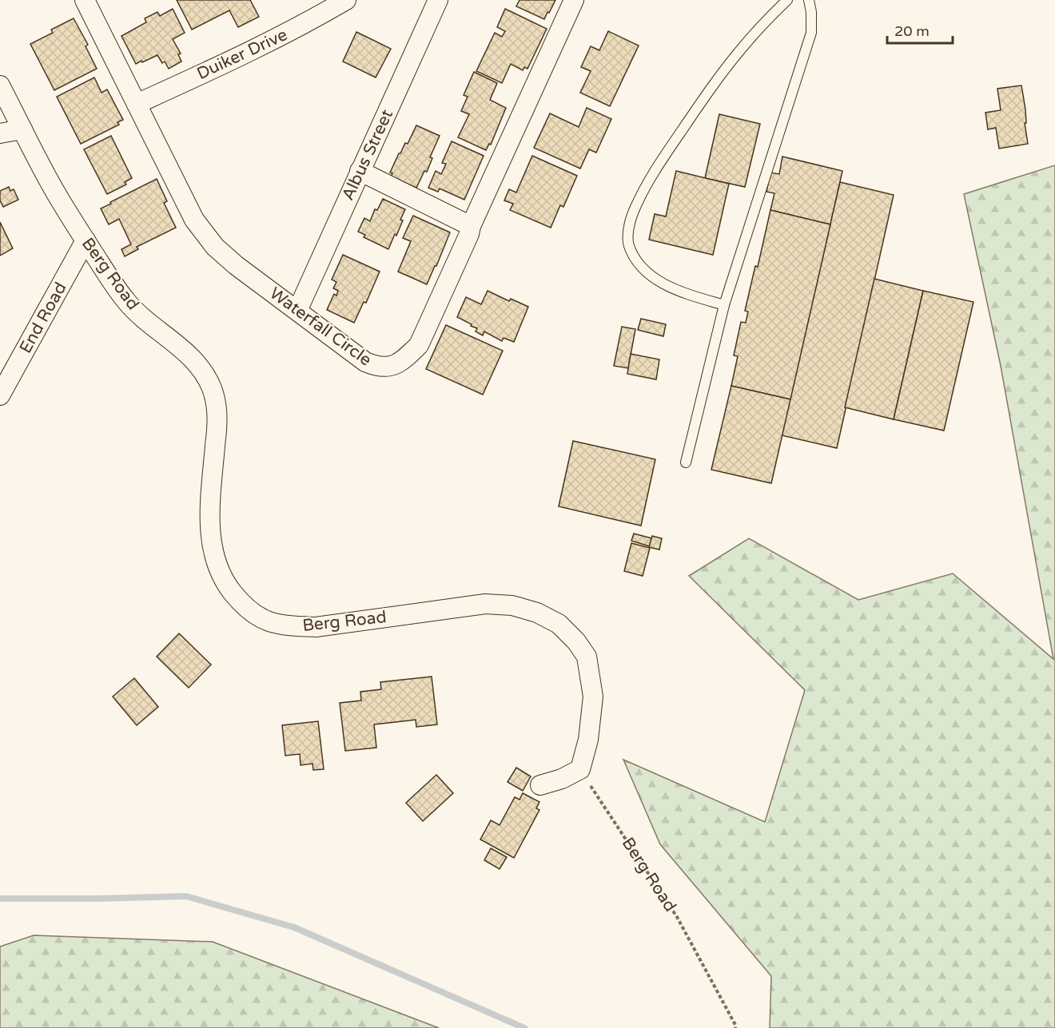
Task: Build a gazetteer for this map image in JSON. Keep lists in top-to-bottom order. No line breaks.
{"streets":{"street":["Duiker Drive","Albus Street","Berg Road","End Road","Waterfall Circle"]},"crossings":[["Duiker Drive","Waterfall Circle"],["Albus Street","Waterfall Circle"],["Berg Road","End Road"]],"scale_bar":"20 m"}
